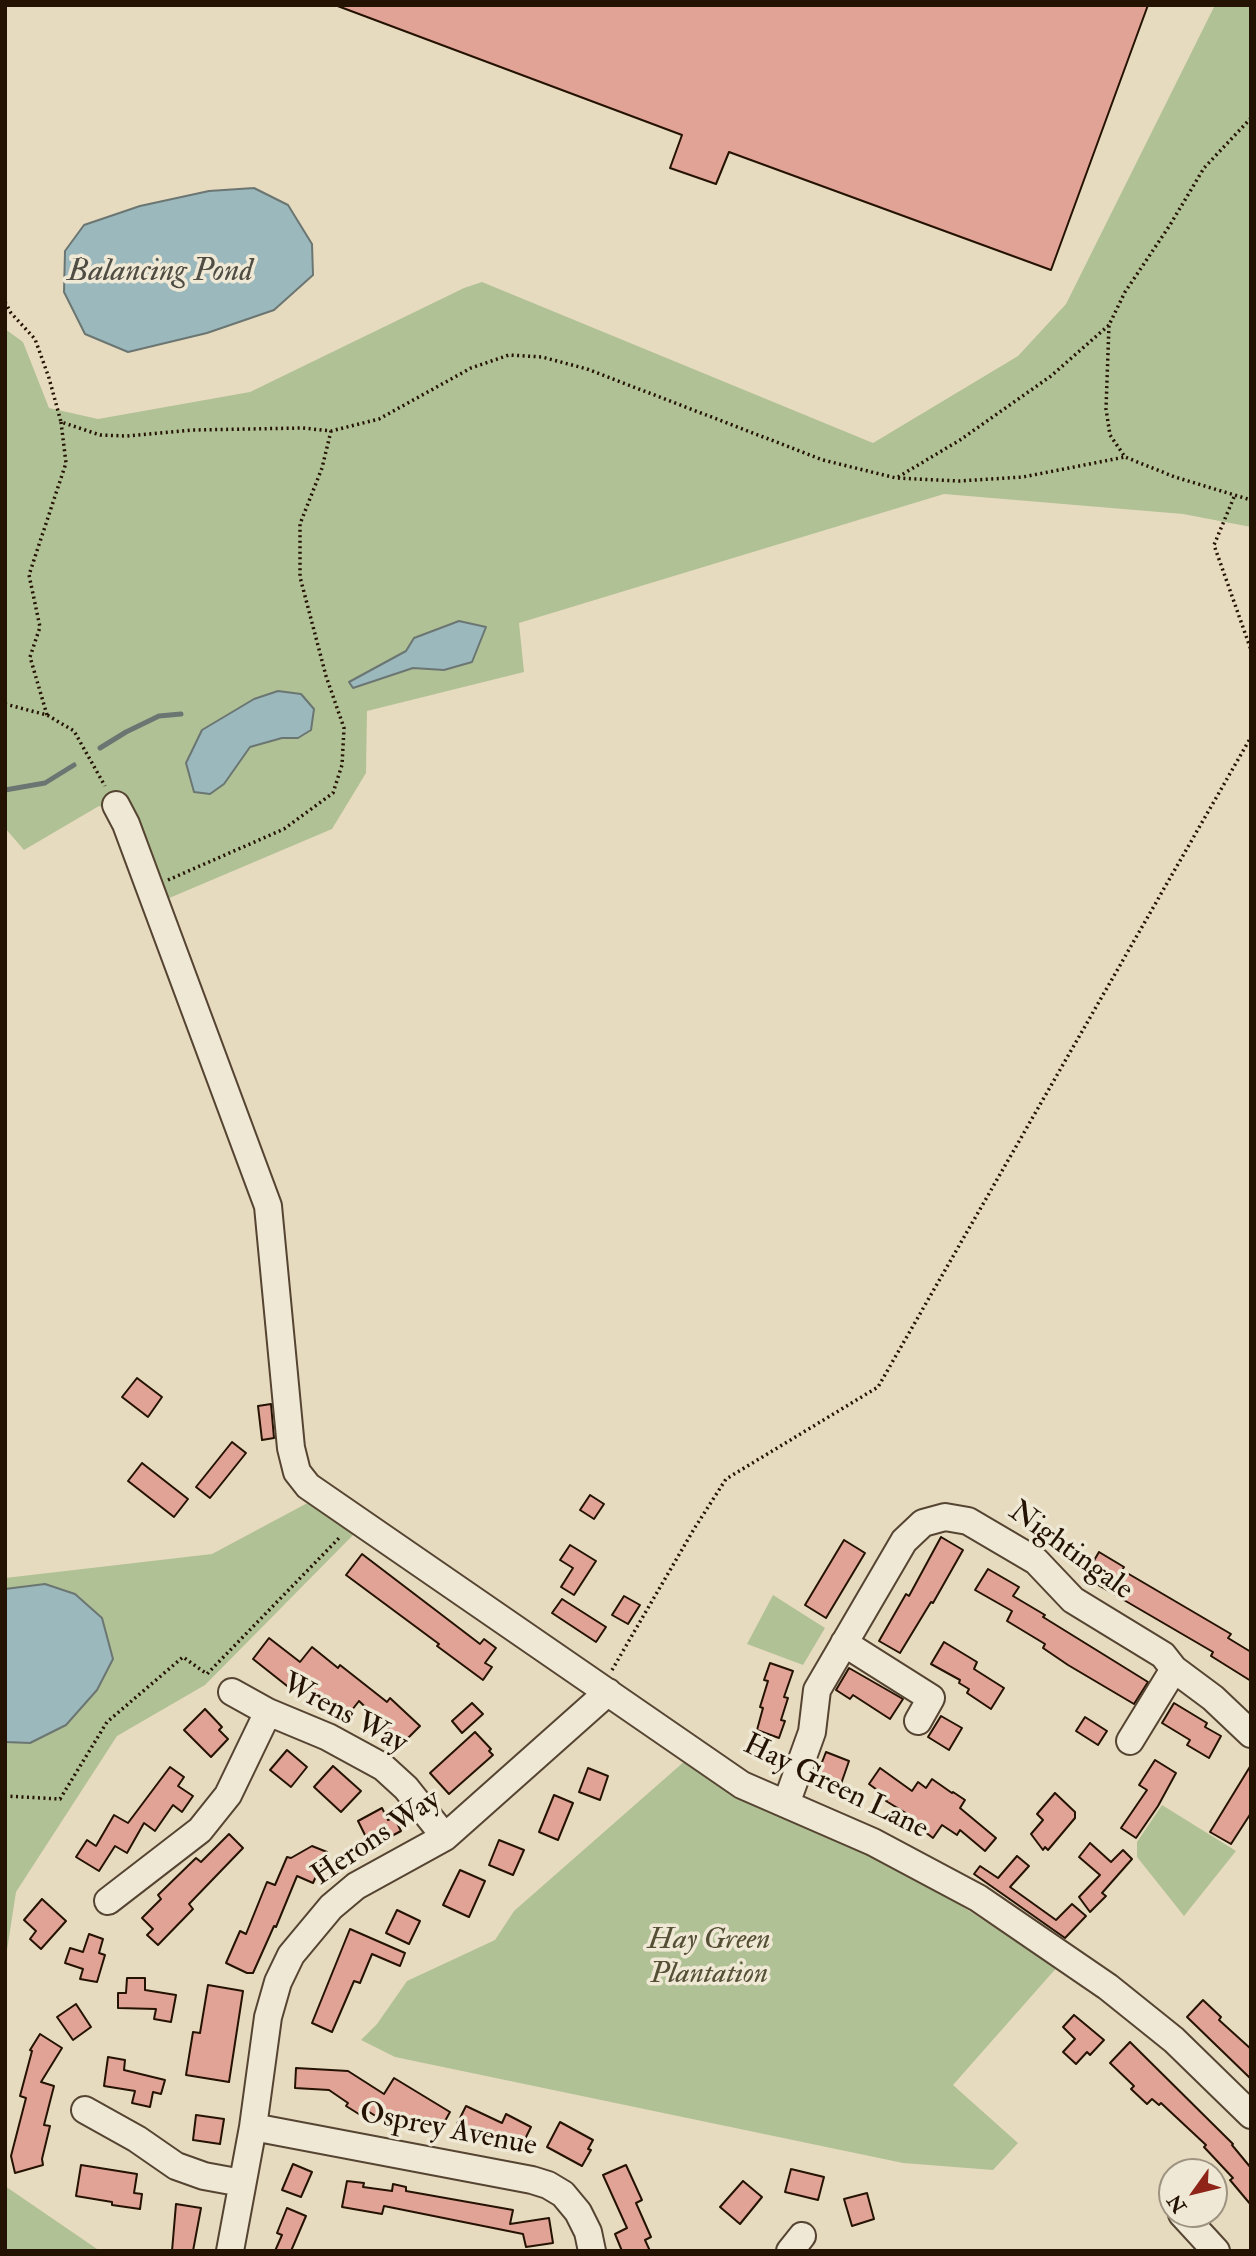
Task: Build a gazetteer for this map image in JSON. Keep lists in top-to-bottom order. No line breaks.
{"streets":{"street":["Nightingale","Wrens Way","Hay Green Lane","Herons Way","Osprey Avenue"]},"crossings":[["Nightingale","Hay Green Lane"],["Wrens Way","Herons Way"],["Hay Green Lane","Herons Way"],["Herons Way","Osprey Avenue"]],"water":["Balancing Pond"],"parks":["Hay Green Plantation"],"north":"bottom left"}
